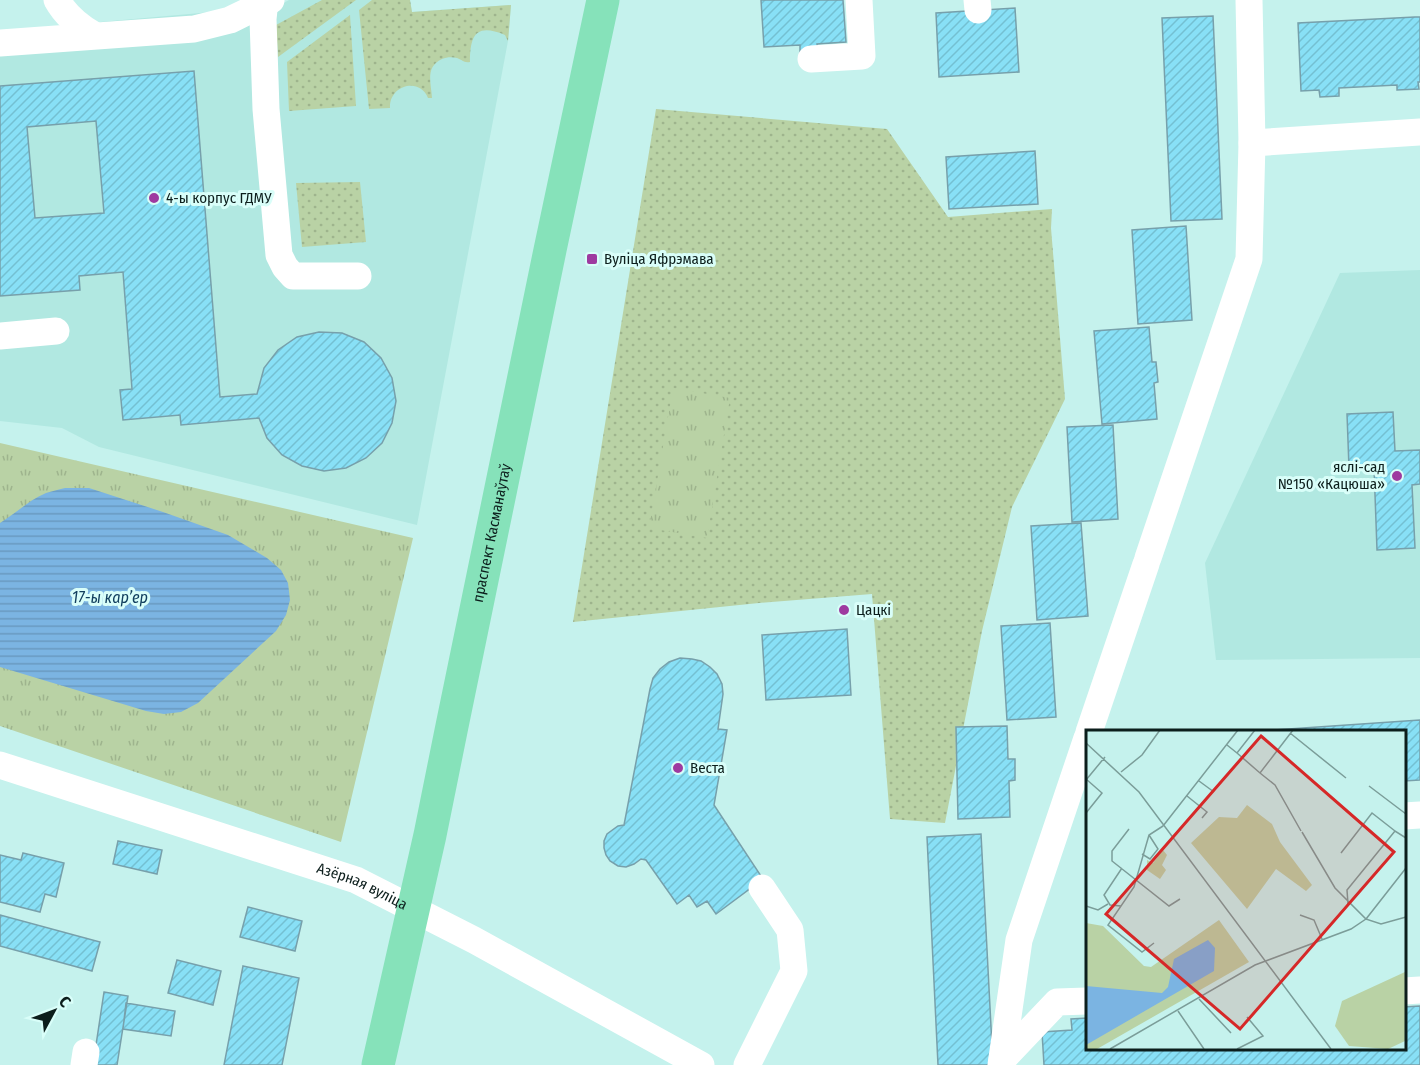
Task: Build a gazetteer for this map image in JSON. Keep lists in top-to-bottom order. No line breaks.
{"streets":{"main road":["праспект Касманаўтаў"],"street":["Азёрная вуліца"]},"crossings":[["праспект Касманаўтаў","Азёрная вуліца"]],"water":["17-ы кар’ер"],"places":{"other":["4-ы корпус ГДМУ","яслі-сад №150 «Кацюша»","Цацкі","Веста"],"transit":["Вуліца Яфрэмава"]},"north":"top right"}
